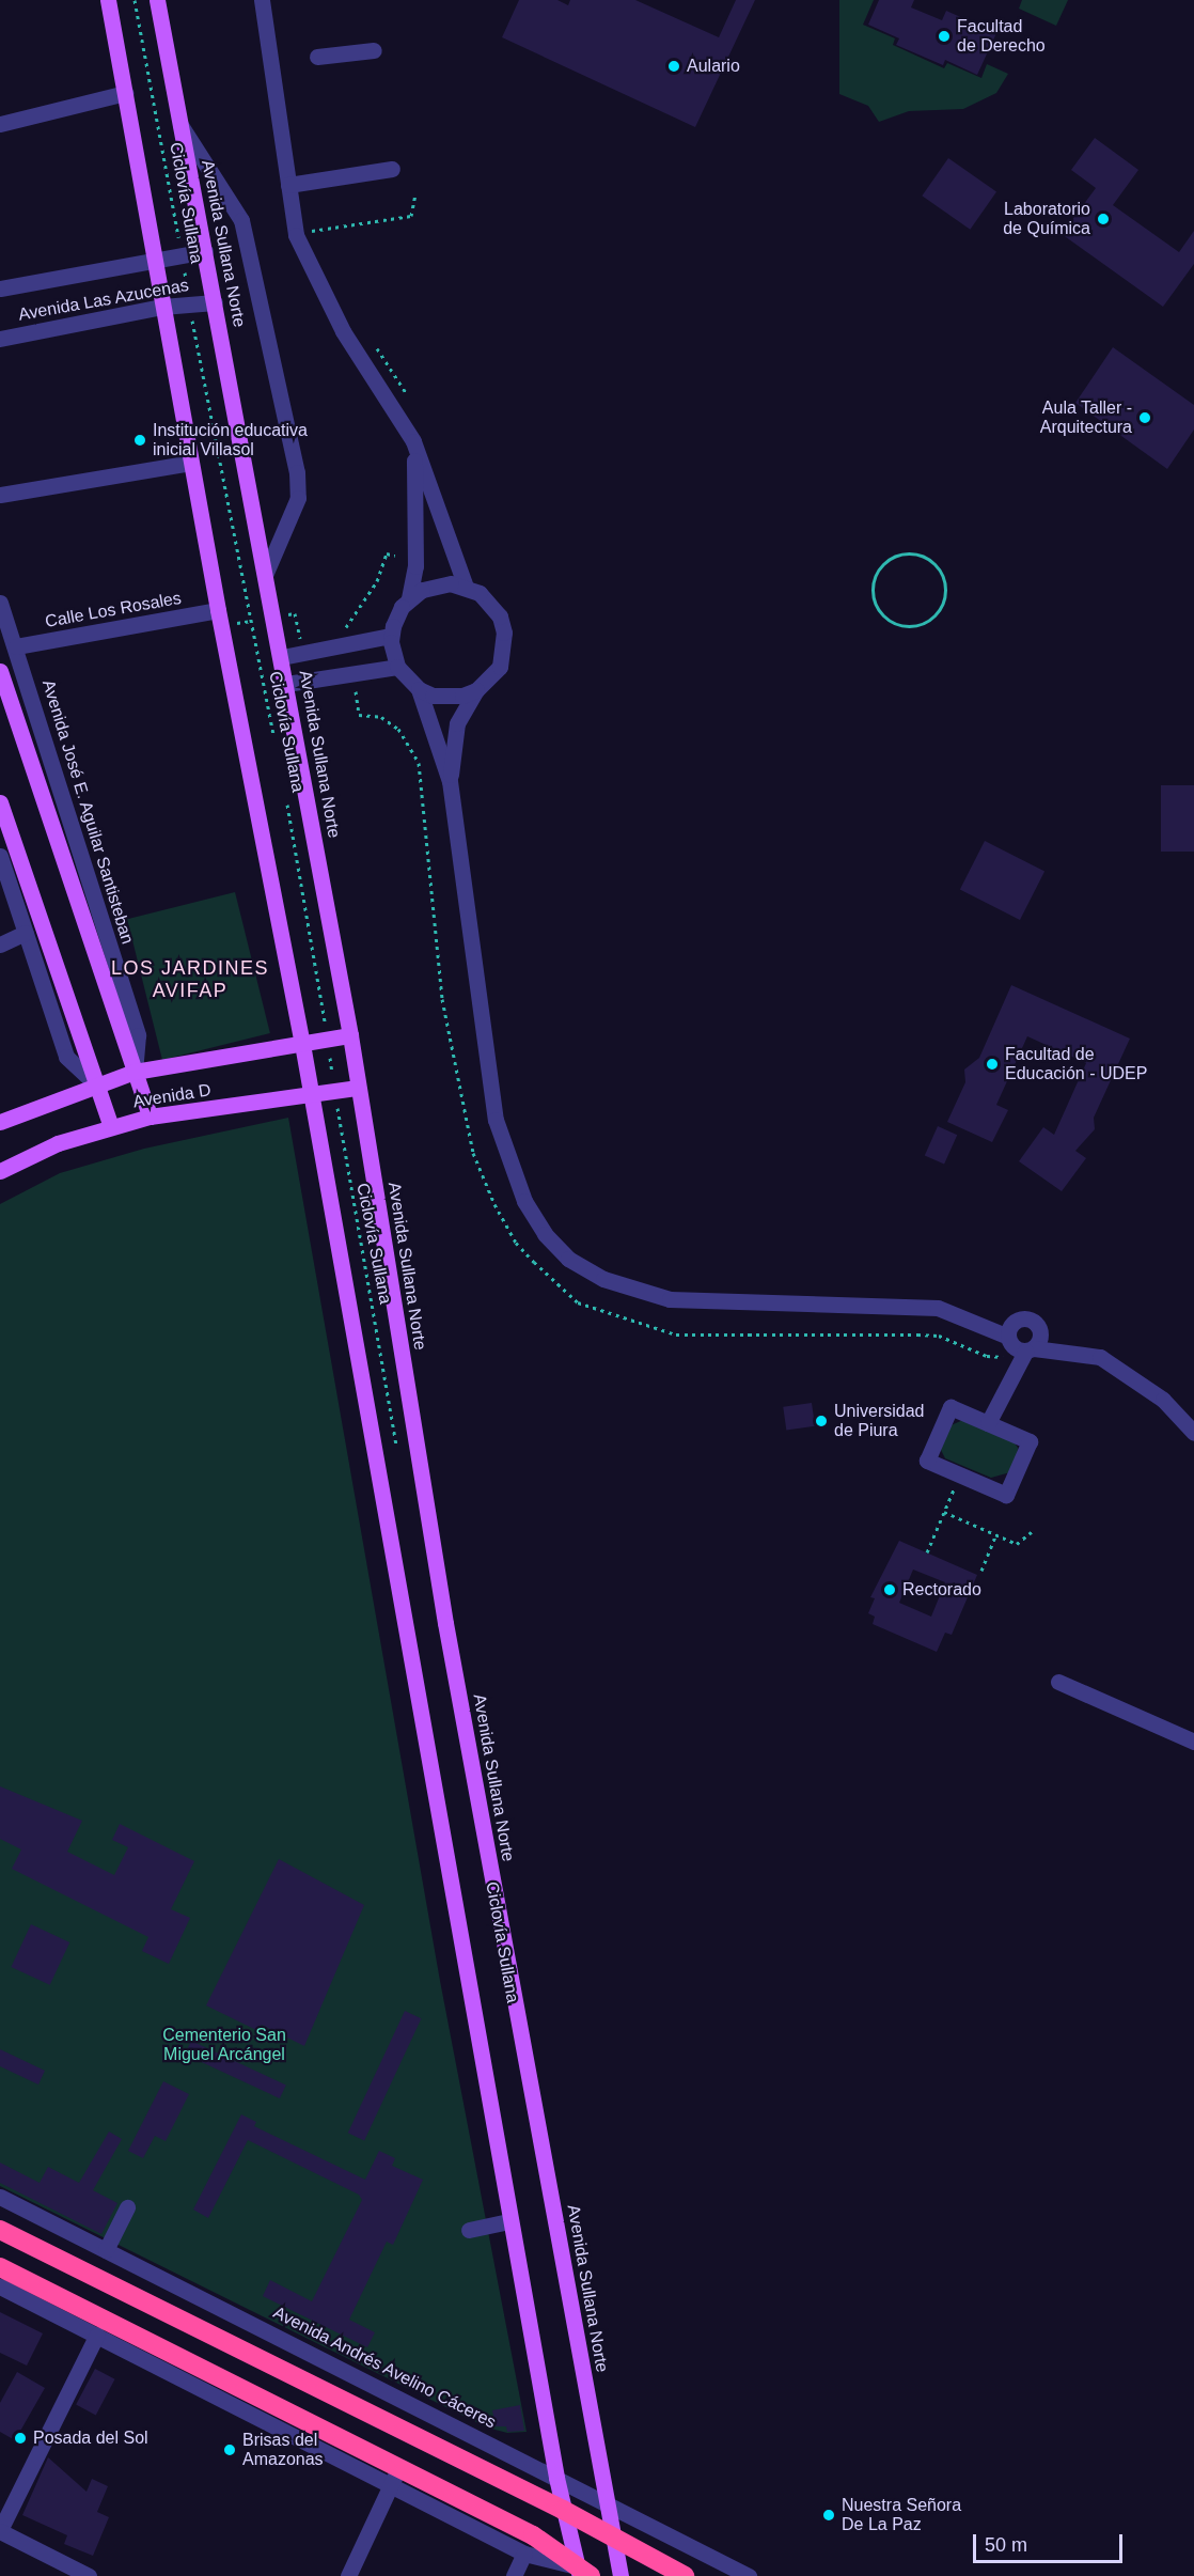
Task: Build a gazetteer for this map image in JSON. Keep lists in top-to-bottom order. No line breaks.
{"streets":{"main road":["Avenida Sullana Norte","Avenida José E. Aguilar Santisteban","Avenida D"],"street":["Avenida Las Azucenas","Calle Los Rosales","Avenida Andrés Avelino Cáceres"],"path":["Ciclovía Sullana"]},"crossings":[["Ciclovía Sullana","Avenida Las Azucenas"],["Ciclovía Sullana","Avenida D"],["Avenida Sullana Norte","Avenida Las Azucenas"],["Avenida Sullana Norte","Avenida D"],["Avenida Sullana Norte","Avenida Andrés Avelino Cáceres"],["Calle Los Rosales","Avenida José E. Aguilar Santisteban"],["Avenida José E. Aguilar Santisteban","Avenida D"]],"districts":["LOS JARDINES AVIFAP"],"parks":["Cementerio San Miguel Arcángel"],"places":["Facultad de Derecho","Aulario","Laboratorio de Química","Aula Taller - Arquitectura","Institución educativa inicial Villasol","Facultad de Educación - UDEP","Universidad de Piura","Rectorado","Posada del Sol","Brisas del Amazonas","Nuestra Señora De La Paz"],"scale_bar":"50 m"}
